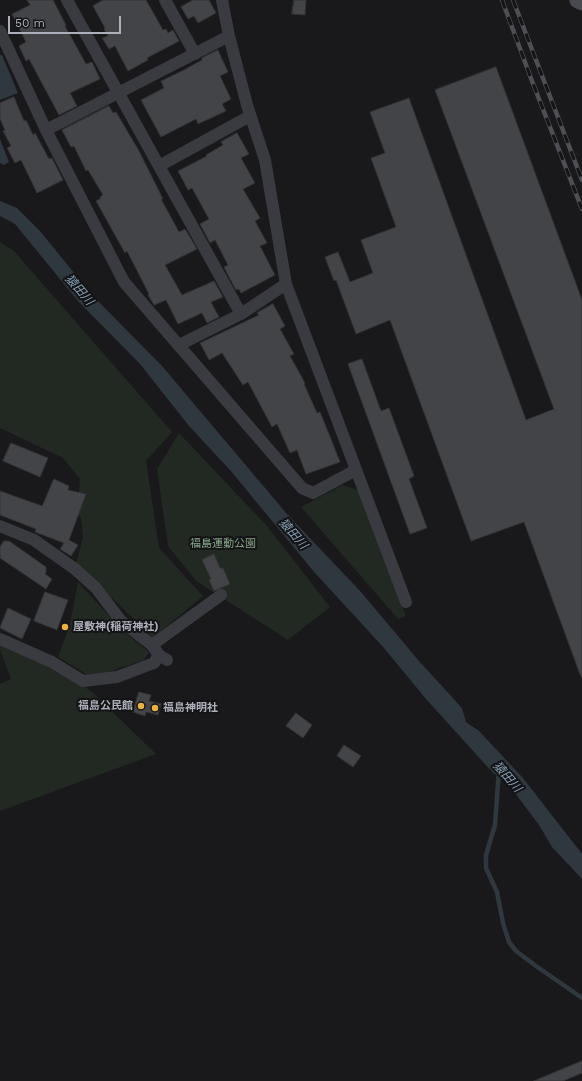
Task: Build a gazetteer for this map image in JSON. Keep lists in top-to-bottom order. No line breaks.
{"water":["猿田川"],"parks":["福島運動公園"],"places":["屋敷神(稲荷神社)","福島公民館","福島神明社"],"scale_bar":"50 m"}
